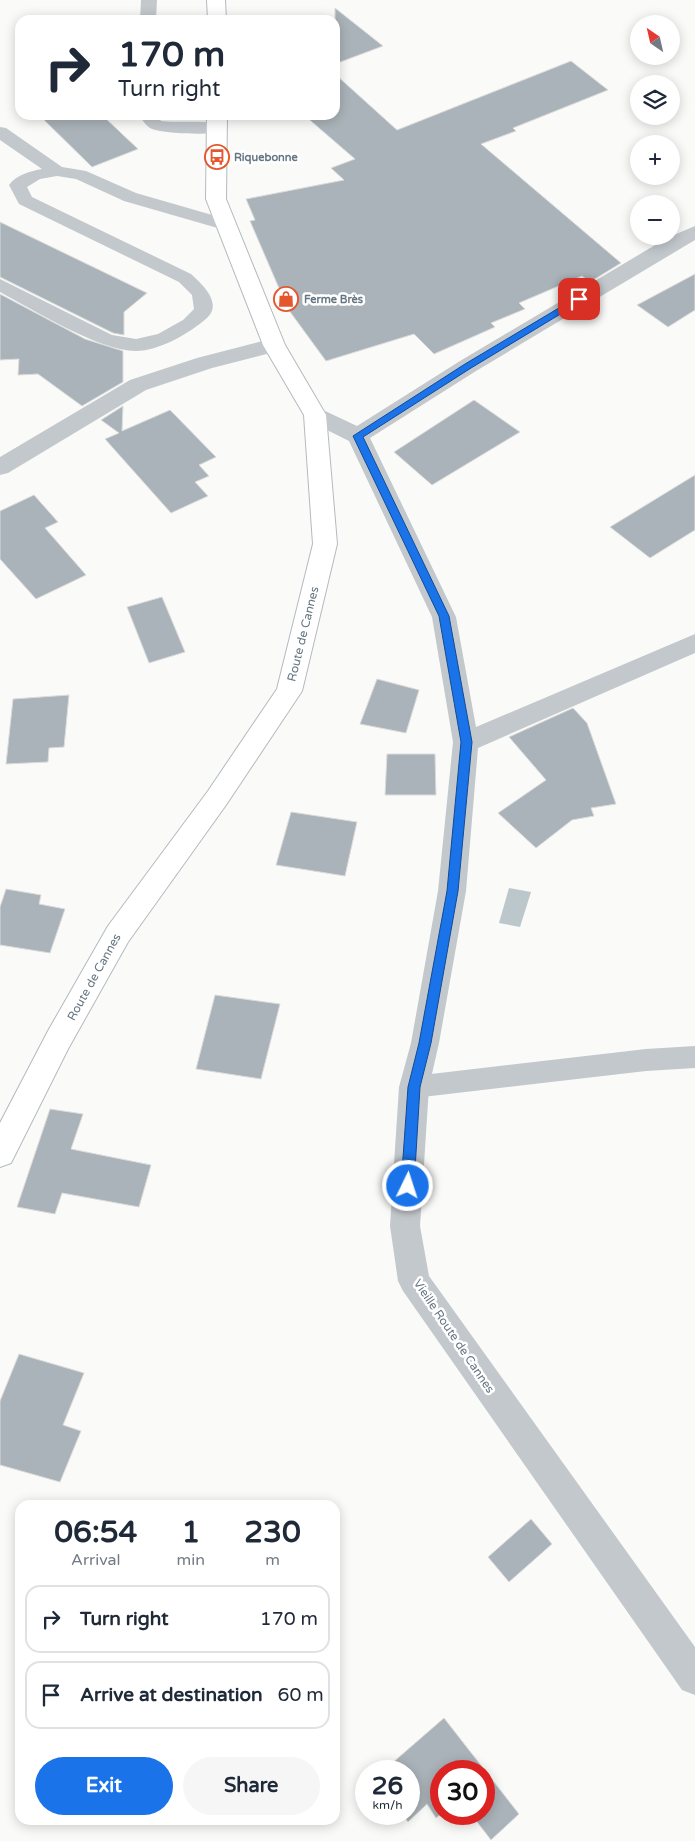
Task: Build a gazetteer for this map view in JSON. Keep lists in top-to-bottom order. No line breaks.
{"streets":{"main road":["Route de Cannes"],"street":["Vieille Route de Cannes"]},"places":{"bus stop":["Riquebonne"],"shop":["Ferme Brès"]},"north":"top left","page":{"map_buttons":["+","−"],"turn":["170 m","Turn right"],"eta":["06:54","Arrival","1","min","230","m"],"list":[{"name":"Turn right","value":"170 m"},{"name":"Arrive at destination","value":"60 m"}],"buttons":["Exit","Share"],"speed":"26 km/h","limit":"30"}}
